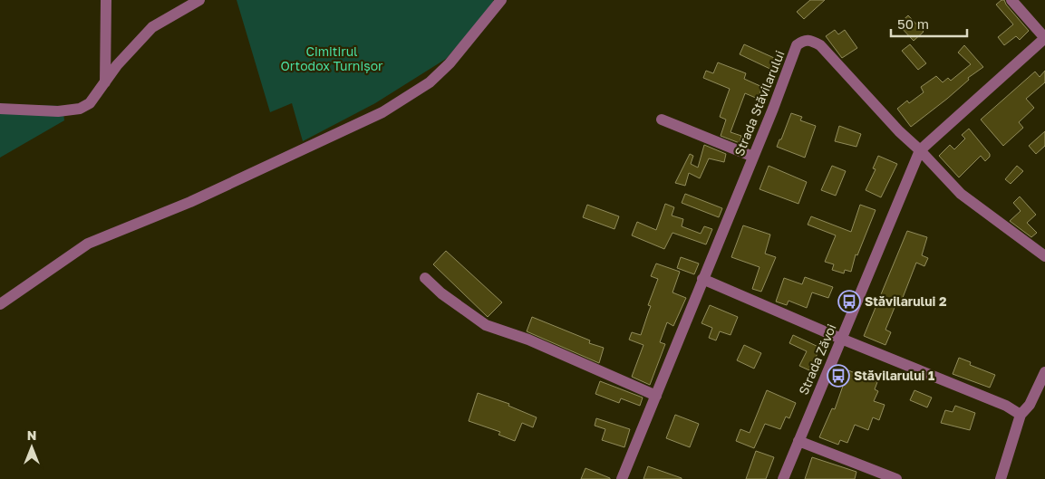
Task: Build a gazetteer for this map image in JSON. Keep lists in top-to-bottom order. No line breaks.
{"streets":{"street":["Strada Stăvilarului","Strada Zăvoi"]},"crossings":[["Strada Stăvilarului","Strada Zăvoi"]],"parks":["Cimitirul Ortodox Turnișor"],"places":{"bus stop":["Stăvilarului 2","Stăvilarului 1"]},"scale_bar":"50 m","north":"top"}
